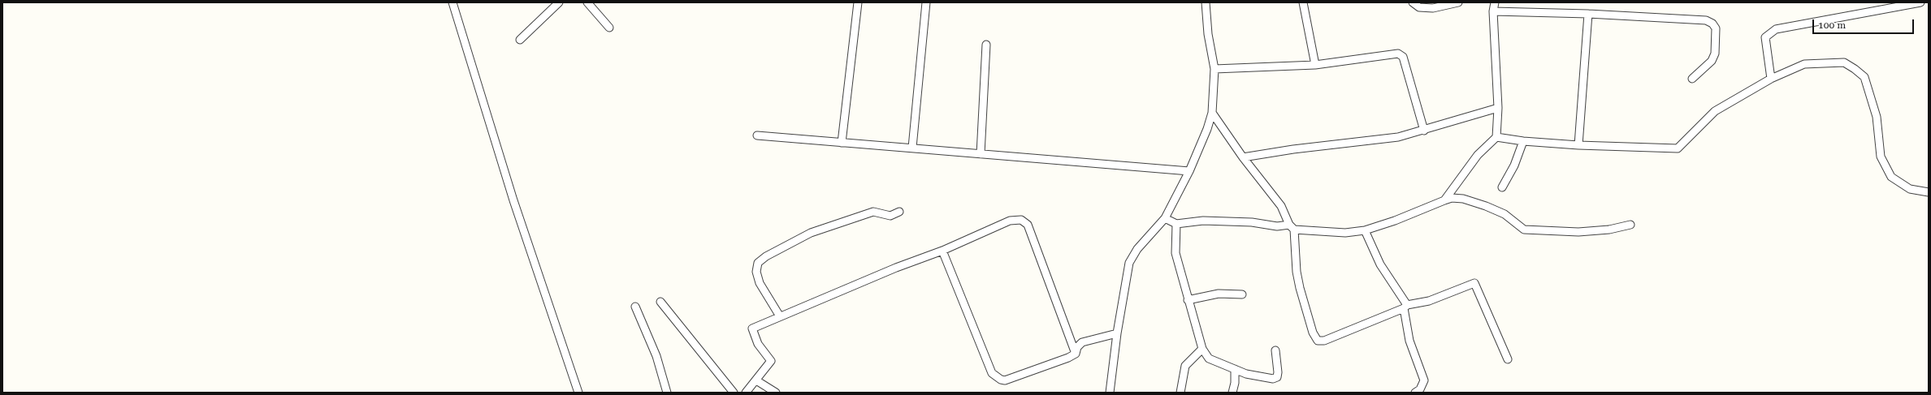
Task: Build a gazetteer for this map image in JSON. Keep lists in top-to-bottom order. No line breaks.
{"scale_bar":"100 m"}
